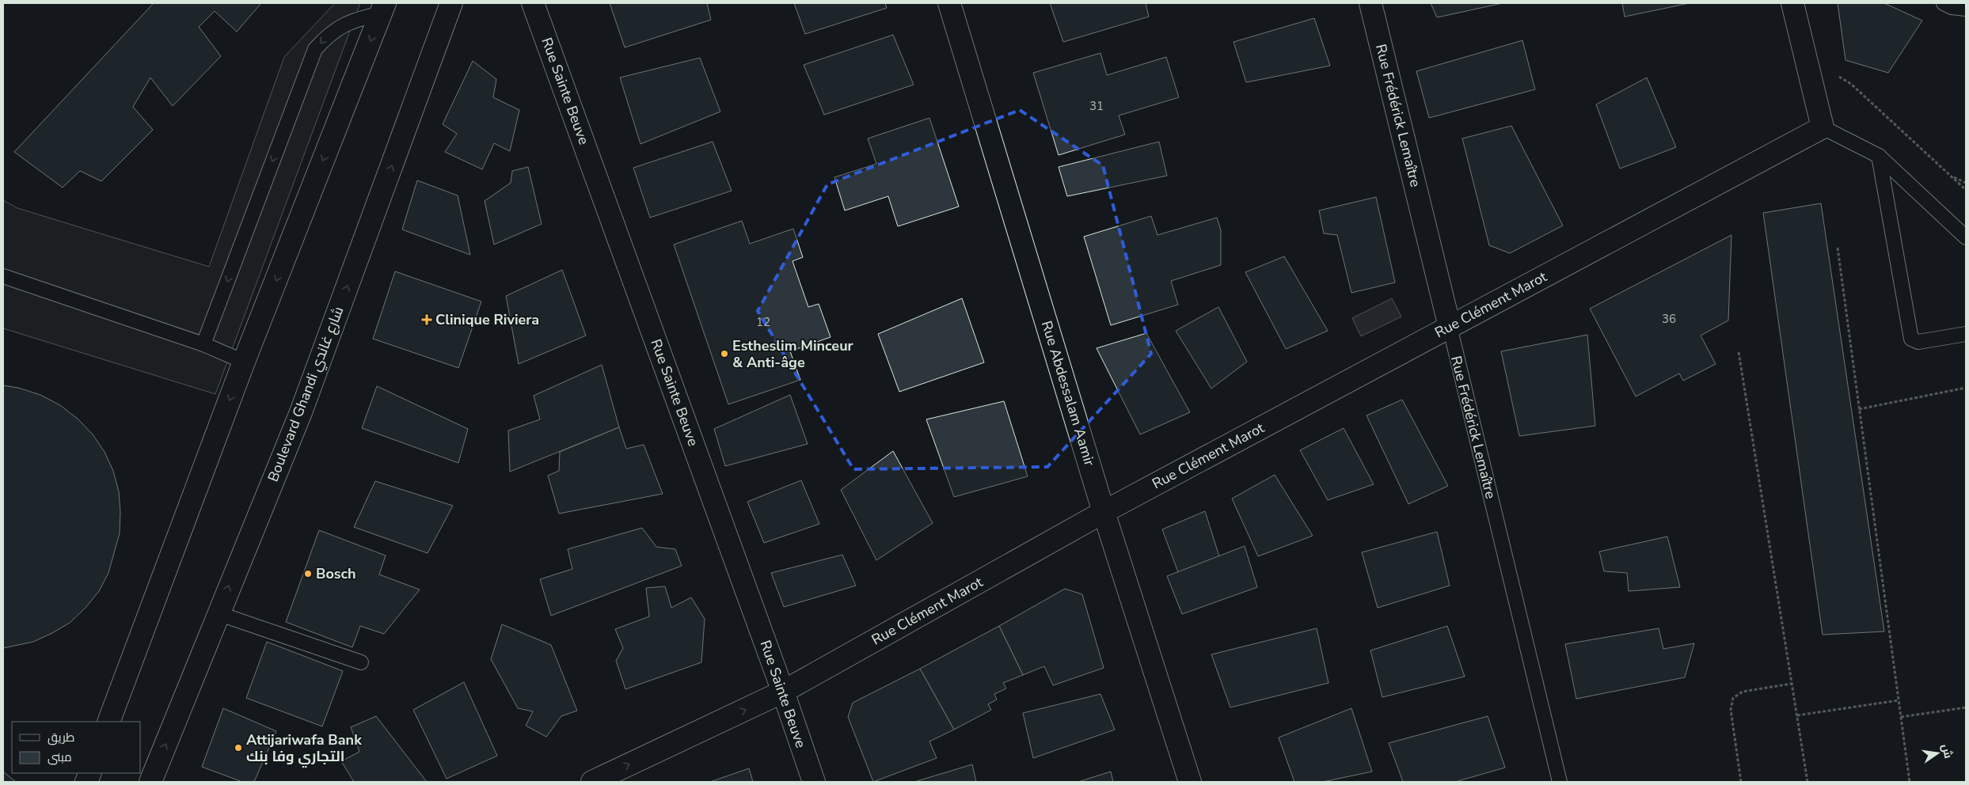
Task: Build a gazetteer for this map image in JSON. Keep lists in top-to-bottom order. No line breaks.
{"streets":{"street":["Rue Sainte Beuve","Rue Frédérick Lemaître","Rue Clément Marot","Rue Abdessalam Aamir","Boulevard Ghandi شارع غاندي"]},"crossings":[["Rue Sainte Beuve","Rue Clément Marot"],["Rue Frédérick Lemaître","Rue Clément Marot"],["Rue Clément Marot","Rue Abdessalam Aamir"]],"places":{"health":["Clinique Riviera"],"other":["Estheslim Minceur & Anti-âge","Bosch","Attijariwafa Bank التجاري وفا بنك"]},"house_numbers":["31","36","12"],"legend":["طريق","مبنى"],"north":"right"}
